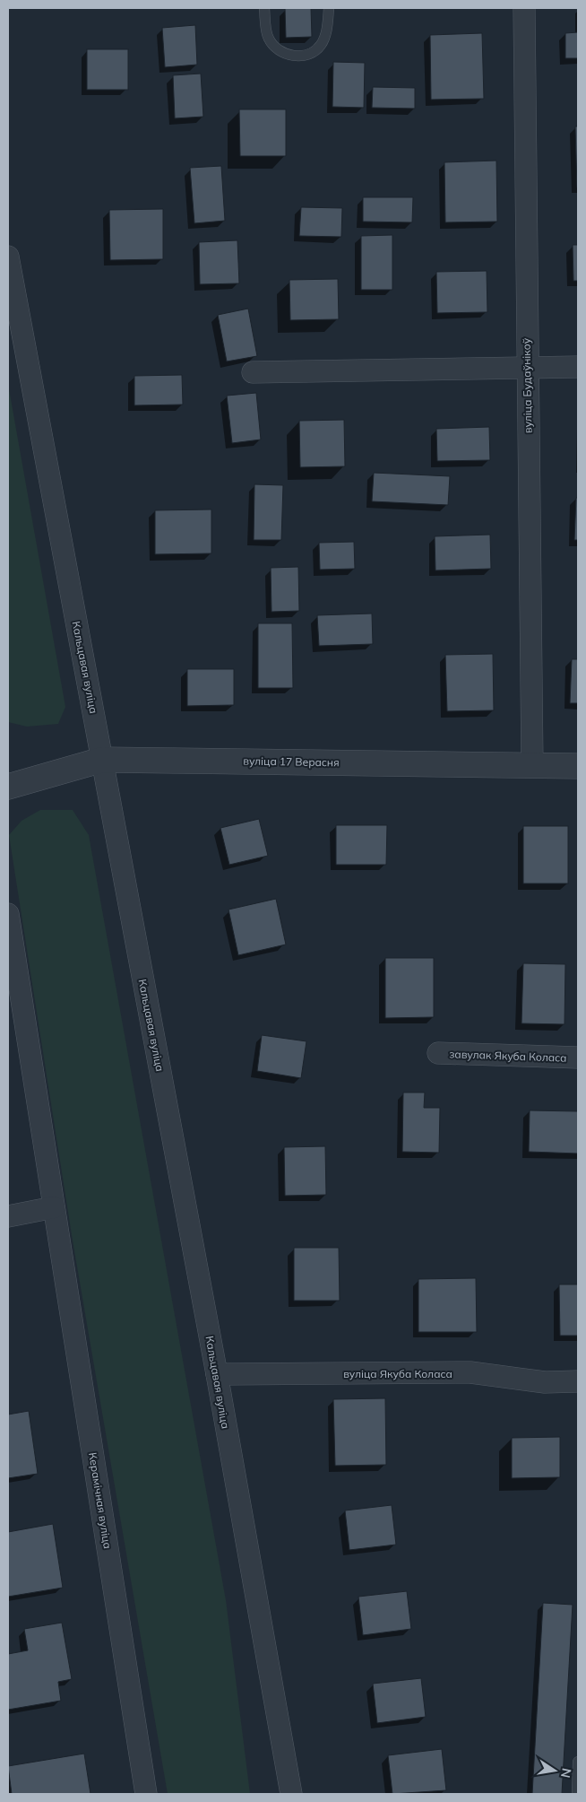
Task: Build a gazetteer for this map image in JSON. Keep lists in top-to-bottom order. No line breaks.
{"streets":{"street":["вуліца Будаўнікоў","Кальцавая вуліца","вуліца 17 Верасня","завулак Якуба Коласа","вуліца Якуба Коласа","Керамічная вуліца"]},"crossings":[["вуліца Будаўнікоў","вуліца 17 Верасня"],["Кальцавая вуліца","вуліца 17 Верасня"],["Кальцавая вуліца","вуліца Якуба Коласа"]],"north":"right"}
